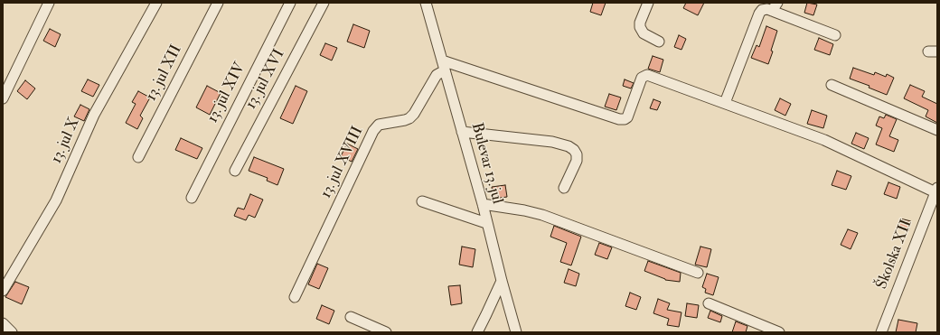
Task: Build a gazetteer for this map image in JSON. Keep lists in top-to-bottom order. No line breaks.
{"streets":{"street":["13. jul XII","13. jul XVI","13. jul XIV","13. jul X","13. jul XVIII","Bulevar 13. jul","Školska XII"]},"crossings":[["13. jul XVIII","Bulevar 13. jul"]]}
